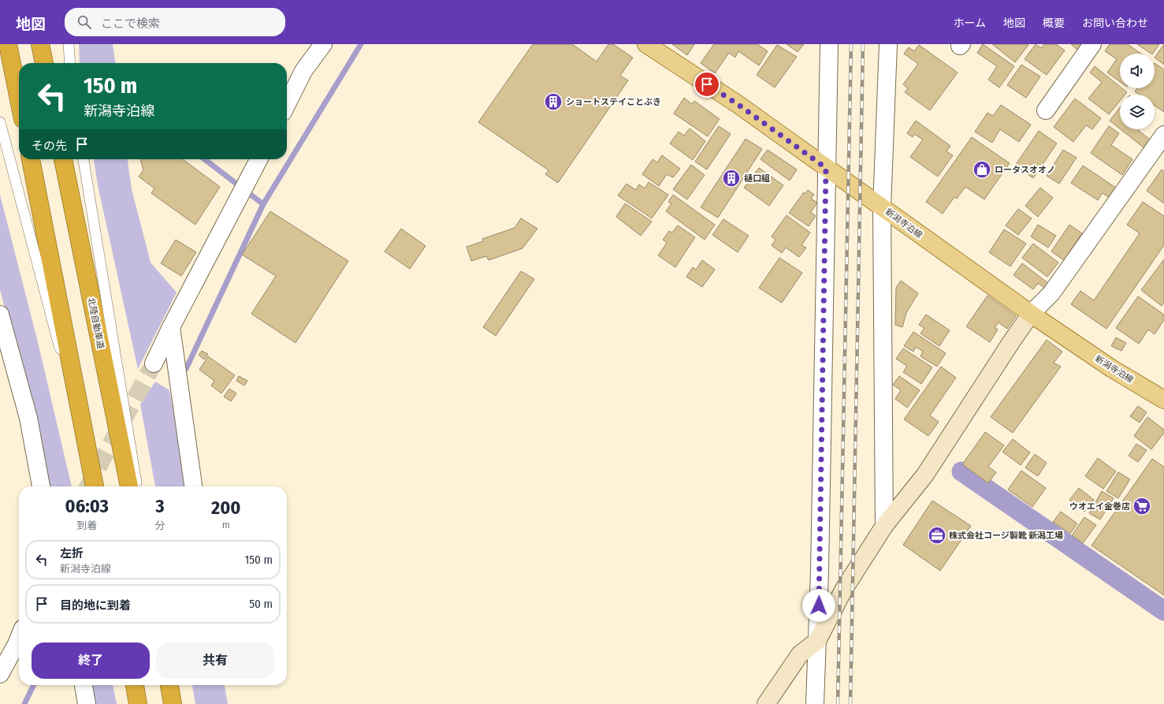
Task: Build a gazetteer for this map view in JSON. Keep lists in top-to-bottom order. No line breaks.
{"streets":{"highway":["北陸自動車道"],"main road":["新潟寺泊線"]},"places":{"building":["ショートステイことぶき","樋口組"],"shop":["ロータスオオノ"],"supermarket":["ウオエイ金巻店"],"office":["株式会社コージ製靴 新潟工場"]},"page":{"header":"地図","search":"ここで検索","nav":["ホーム","地図","概要","お問い合わせ"],"turn":["150 m","新潟寺泊線"],"then":"その先","eta":["06:03","到着","3","分","200","m"],"list":[{"name":"左折","note":"新潟寺泊線","value":"150 m"},{"name":"目的地に到着","value":"50 m"}],"buttons":["終了","共有"]}}
